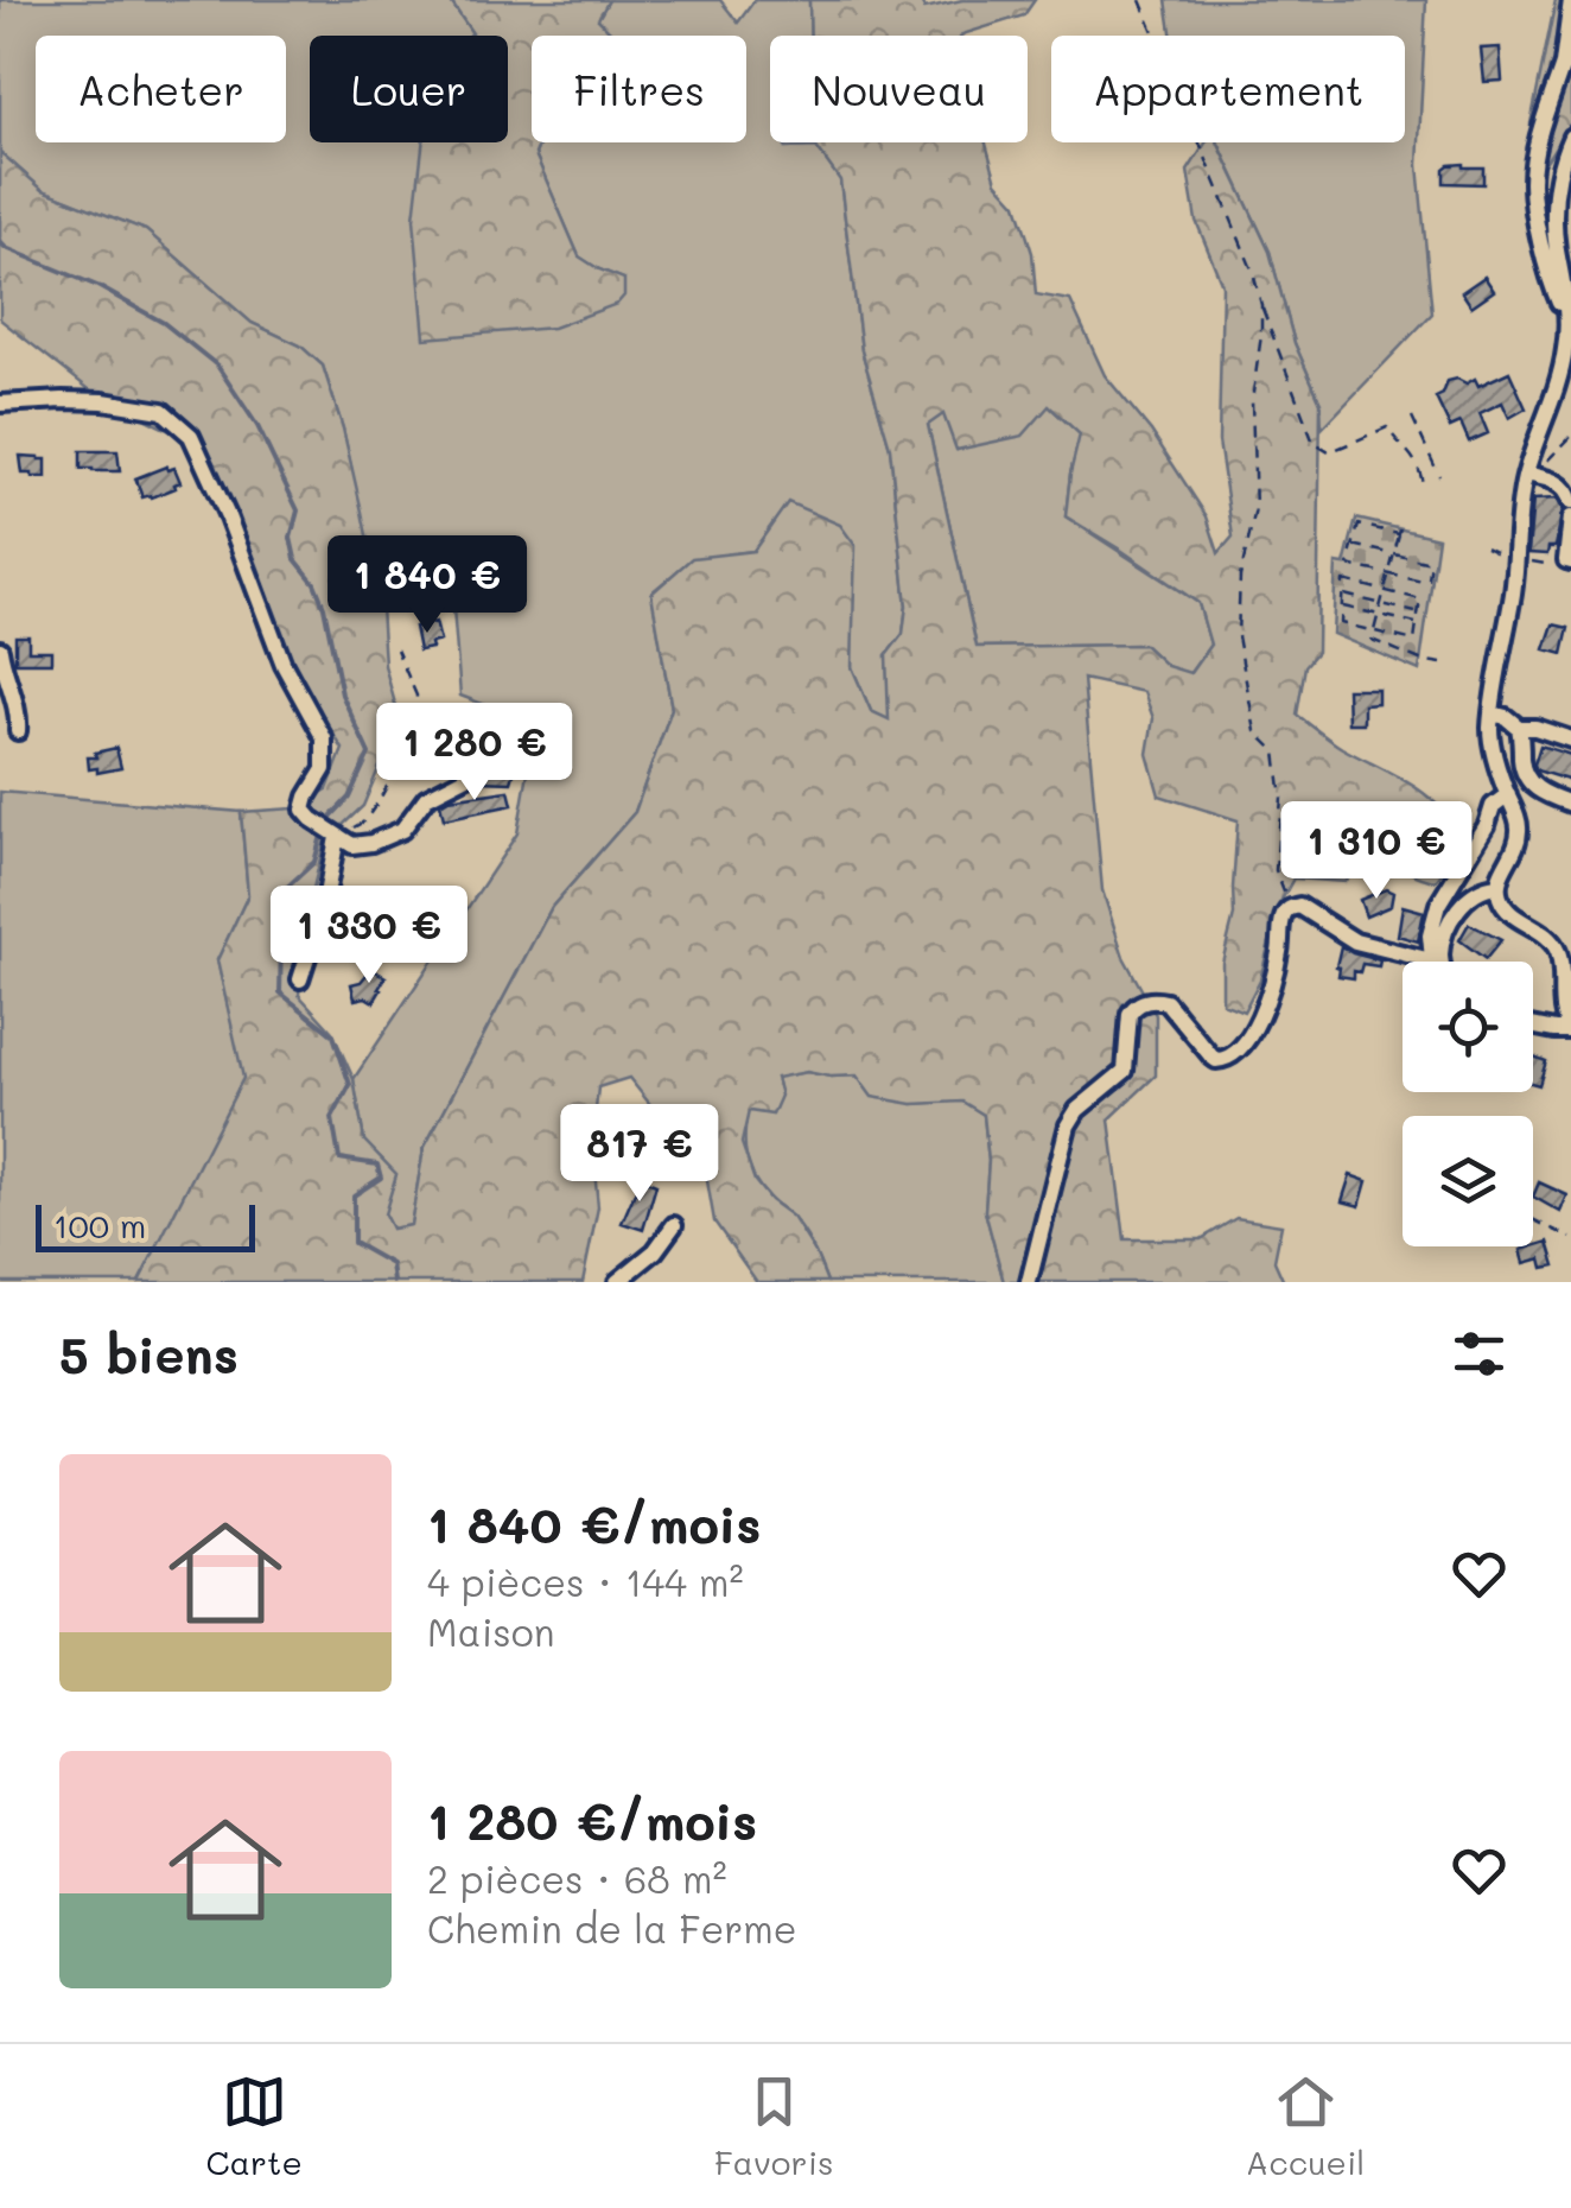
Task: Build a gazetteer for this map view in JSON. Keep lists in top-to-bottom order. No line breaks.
{"scale_bar":"100 m","page":{"chip":["Acheter","Louer","Filtres","Nouveau","Appartement"],"price":["1 840 €","1 280 €","1 310 €","1 330 €","817 €"],"scale":"100 m","heading":"5 biens","list":[{"name":"1 840 €/mois","note":"4 pièces · 144 m² · Maison"},{"name":"1 280 €/mois","note":"2 pièces · 68 m² · Chemin de la Ferme"}],"tabs":["Carte","Favoris","Accueil"]}}
